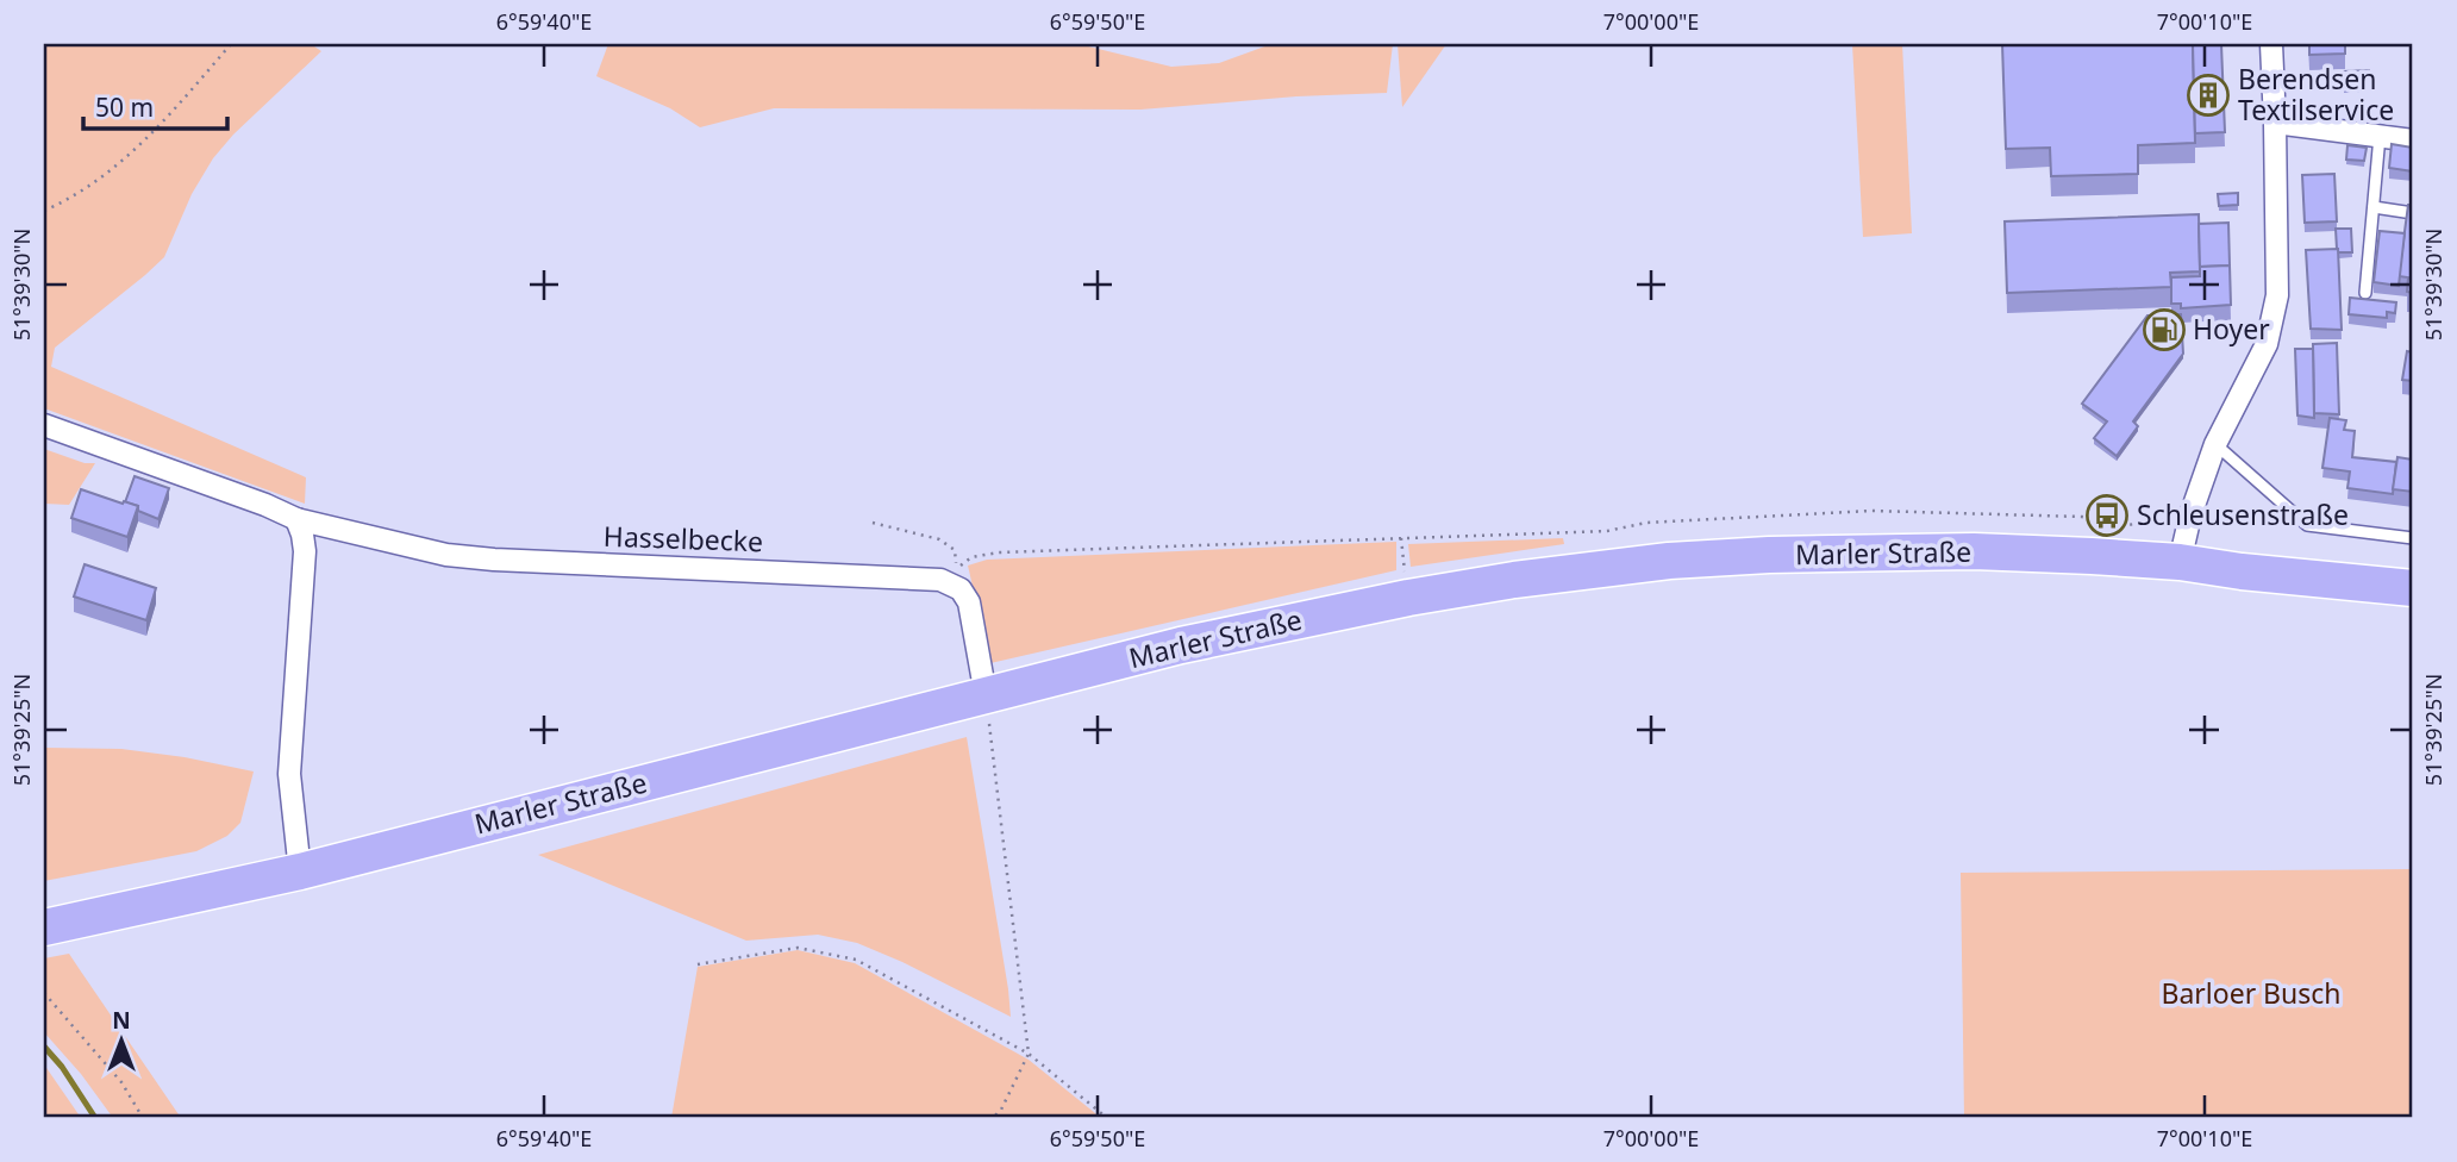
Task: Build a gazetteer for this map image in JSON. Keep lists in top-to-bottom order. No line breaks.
{"streets":{"main road":["Marler Straße"],"street":["Hasselbecke"]},"parks":["Barloer Busch"],"places":{"building":["Berendsen Textilservice"],"fuel station":["Hoyer"],"bus stop":["Schleusenstraße"]},"scale_bar":"50 m","north":"top","coordinates":["6°59'40\"E","6°59'50\"E","7°00'00\"E","7°00'10\"E","51°39'30\"N","51°39'25\"N"]}
